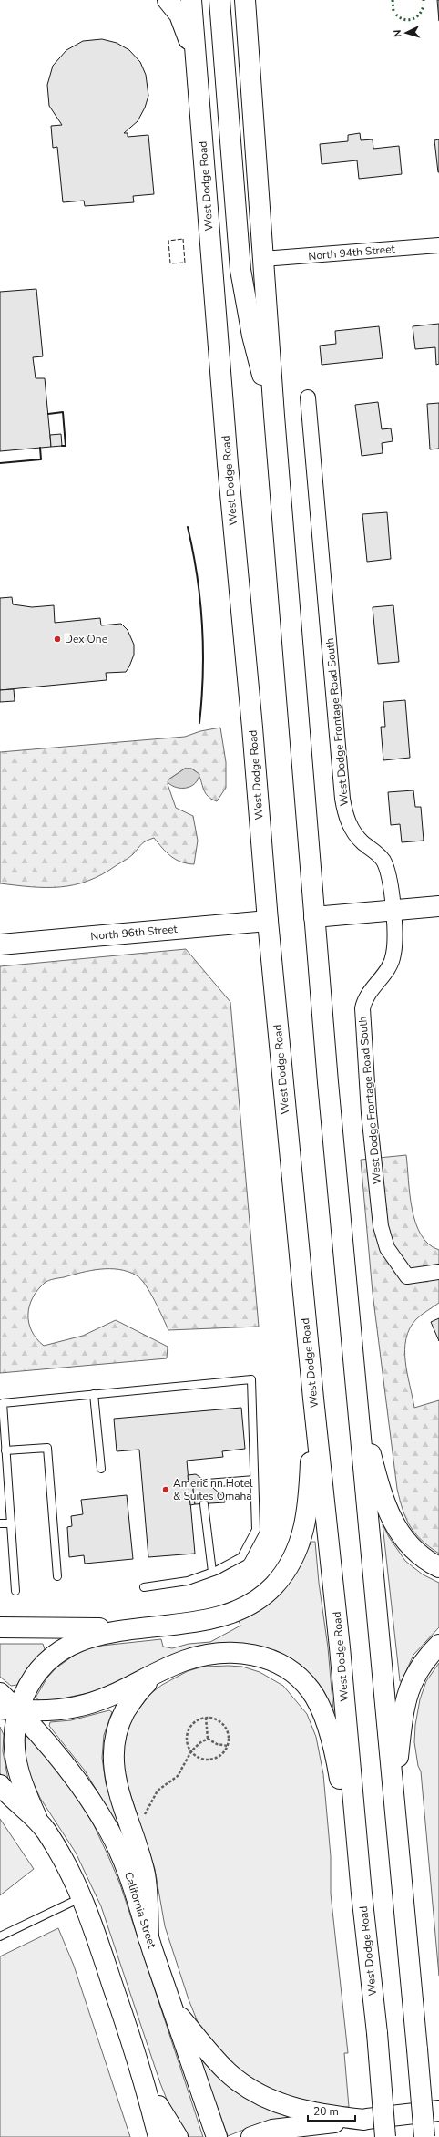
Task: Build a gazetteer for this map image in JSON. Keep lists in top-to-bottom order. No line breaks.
{"streets":{"main road":["West Dodge Road","North 96th Street","California Street"],"street":["North 94th Street","West Dodge Frontage Road South"]},"crossings":[["West Dodge Road","North 96th Street"]],"places":["Dex One","AmericInn Hotel & Suites Omaha"],"scale_bar":"20 m","north":"left"}
